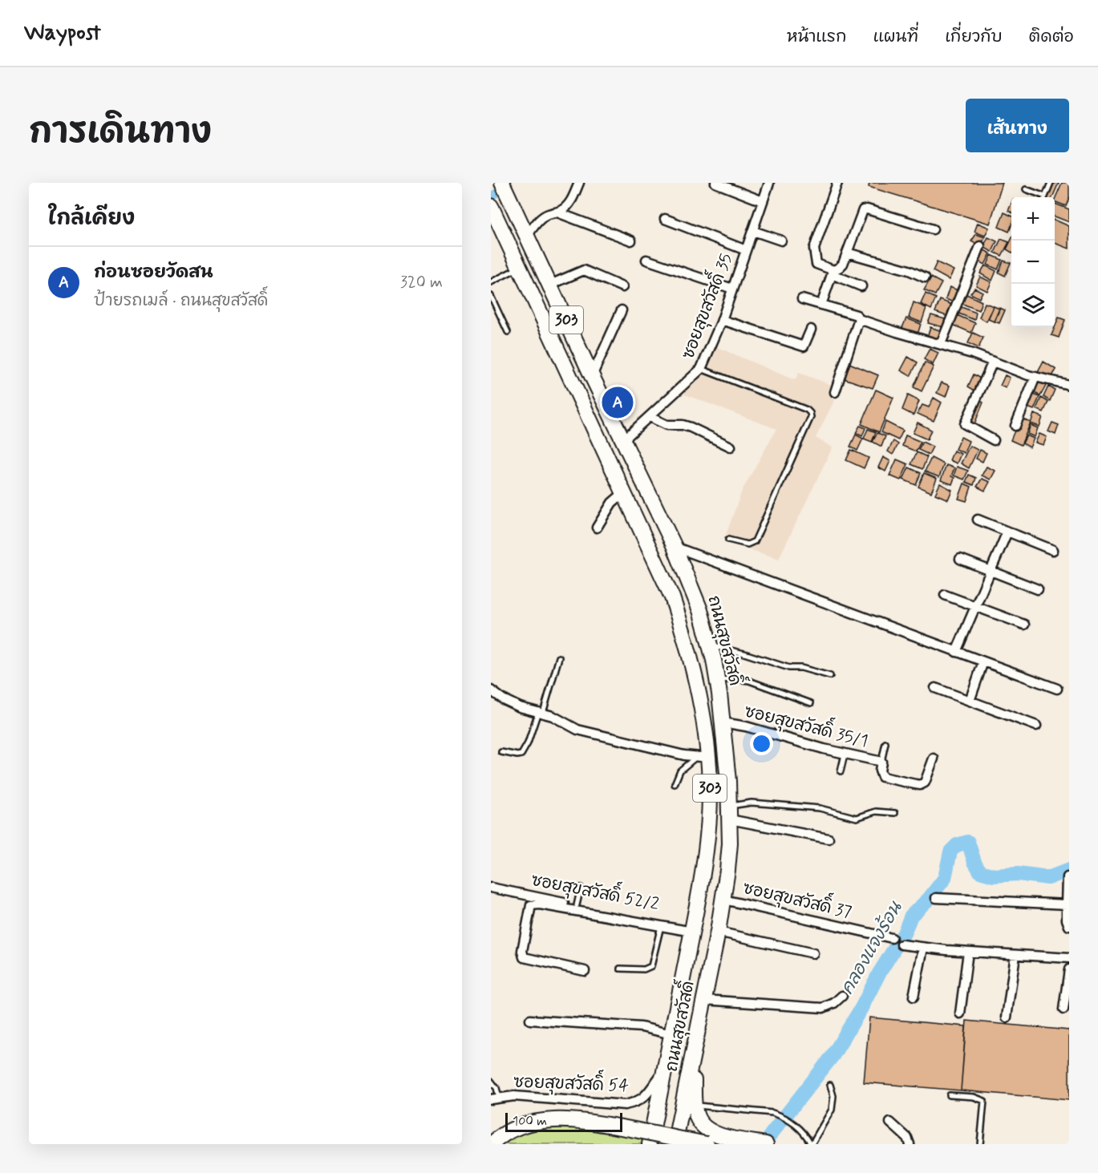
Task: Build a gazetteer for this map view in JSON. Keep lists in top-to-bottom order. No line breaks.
{"streets":{"main road":["303","ถนนสุขสวัสดิ์"],"street":["ซอยสุขสวัสดิ์ 35","ซอยสุขสวัสดิ์ 35/1","ซอยสุขสวัสดิ์ 52/2","ซอยสุขสวัสดิ์ 37","ซอยสุขสวัสดิ์ 54"]},"crossings":[["ซอยสุขสวัสดิ์ 35","ถนนสุขสวัสดิ์"],["ถนนสุขสวัสดิ์","ซอยสุขสวัสดิ์ 35/1"],["ถนนสุขสวัสดิ์","ซอยสุขสวัสดิ์ 52/2"],["ถนนสุขสวัสดิ์","ซอยสุขสวัสดิ์ 37"],["ถนนสุขสวัสดิ์","ซอยสุขสวัสดิ์ 54"]],"water":["คลองแจงร้อน"],"scale_bar":"100 m","page":{"header":"Waypost","nav":["หน้าแรก","แผนที่","เกี่ยวกับ","ติดต่อ"],"title":"การเดินทาง","buttons":"เส้นทาง","heading":"ใกล้เคียง","map_buttons":["+","−"],"list":[{"mark":"A","name":"ก่อนซอยวัดสน","note":"ป้ายรถเมล์ · ถนนสุขสวัสดิ์","value":"320 m"}],"pins":"A","scale":"100 m"}}
